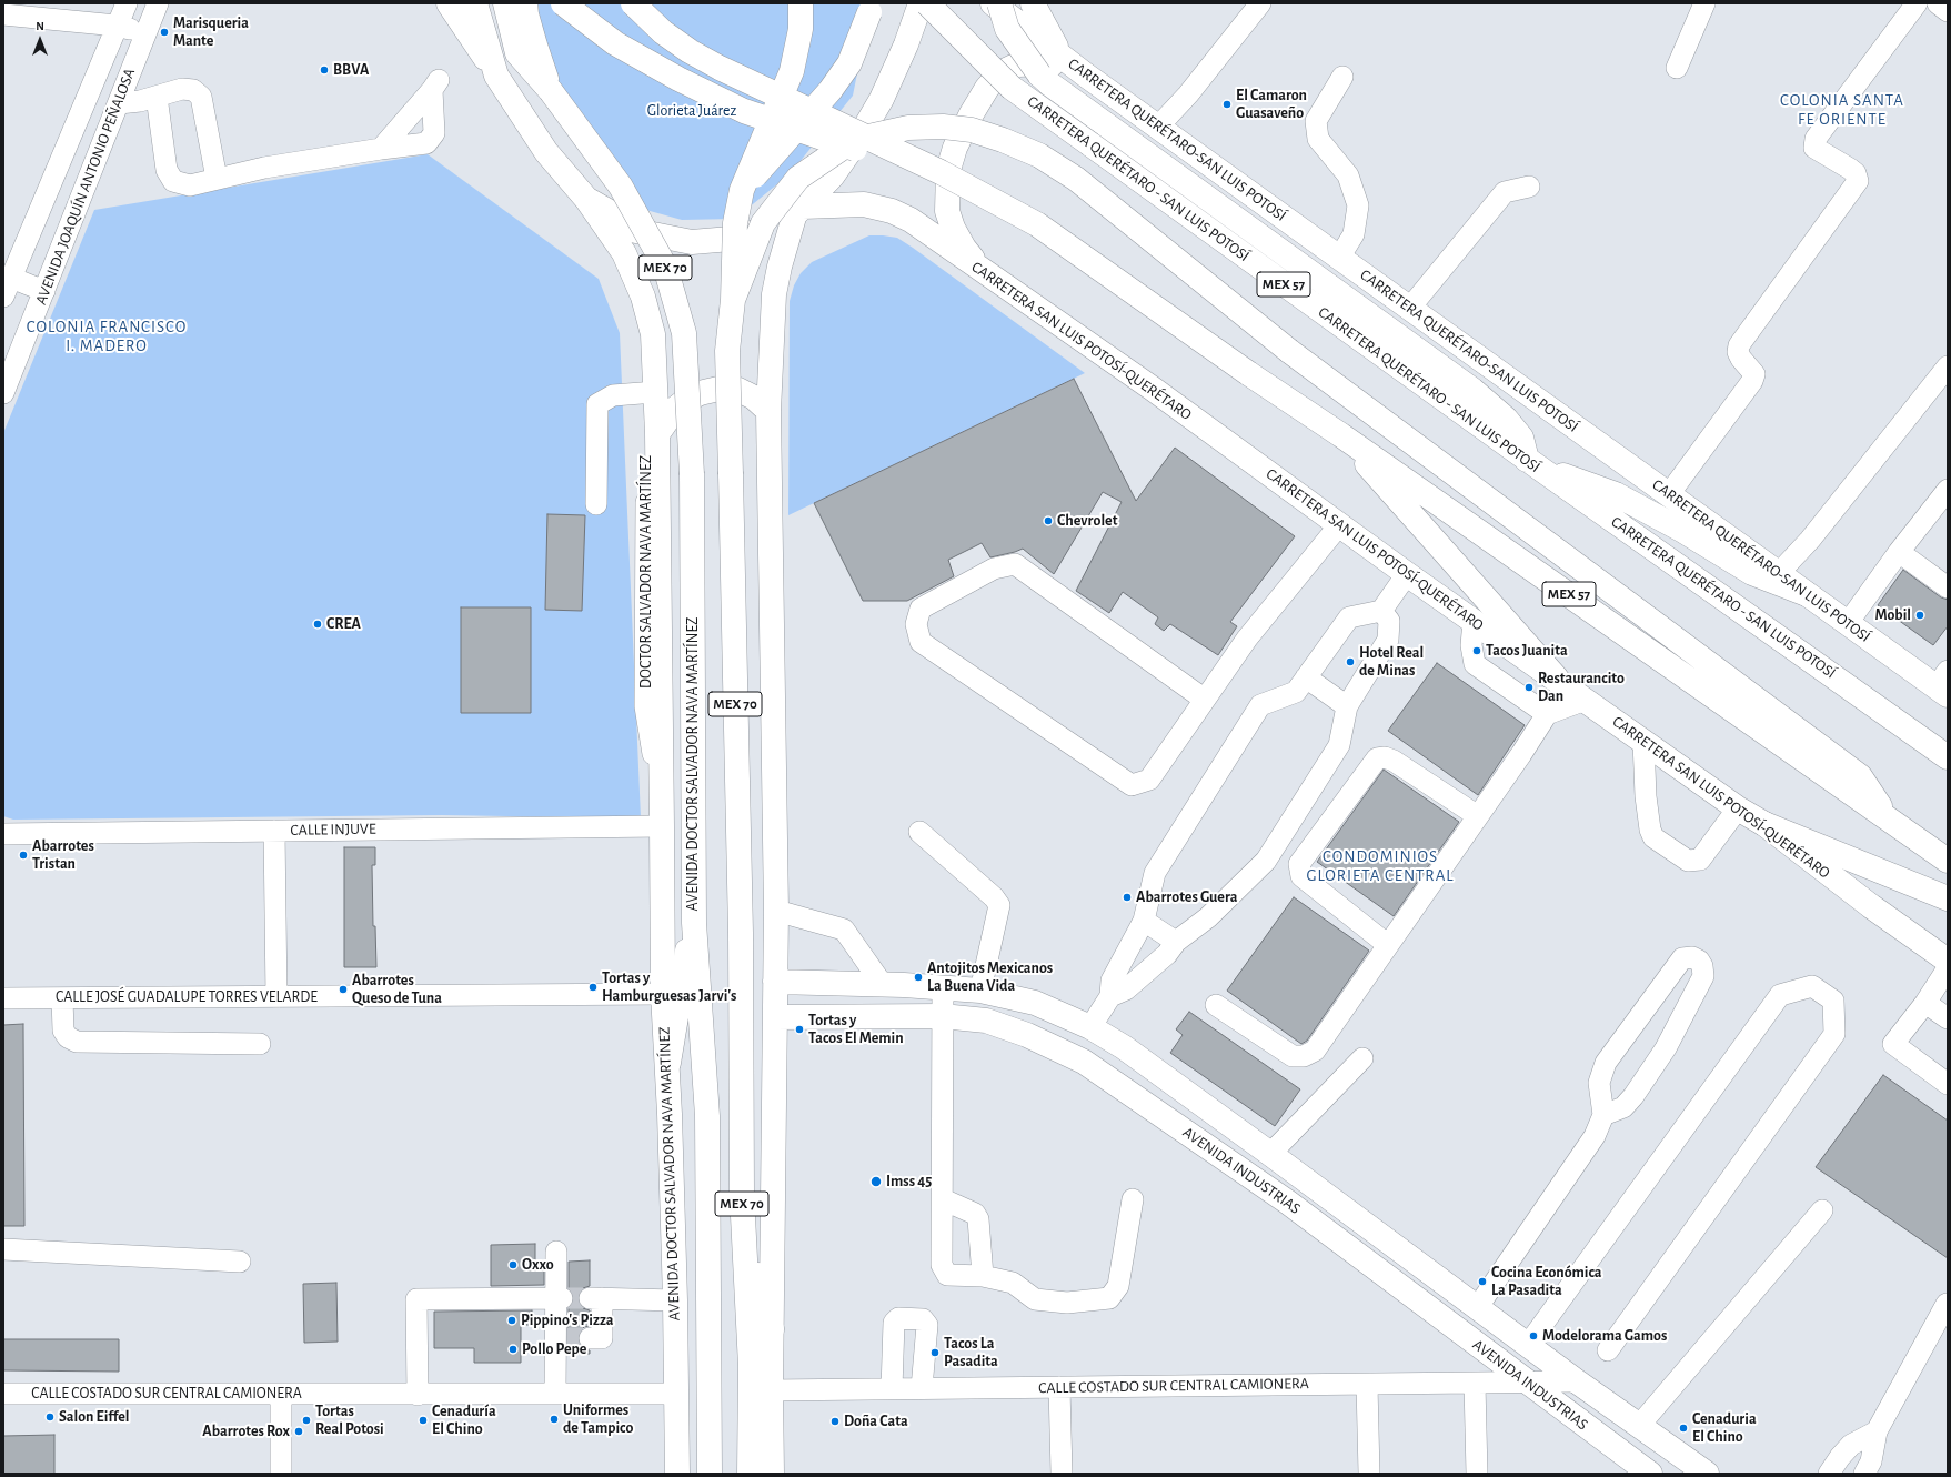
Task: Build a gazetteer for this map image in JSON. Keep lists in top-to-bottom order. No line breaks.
{"streets":{"main road":["CARRETERA QUERÉTARO-SAN LUIS POTOSÍ","CARRETERA QUERÉTARO - SAN LUIS POTOSÍ","MEX 70","MEX 57","CARRETERA SAN LUIS POTOSÍ-QUERÉTARO","AVENIDA DOCTOR SALVADOR NAVA MARTÍNEZ","AVENIDA INDUSTRIAS"],"street":["AVENIDA JOAQUÍN ANTONIO PEÑALOSA","CALLE INJUVE","CALLE JOSÉ GUADALUPE TORRES VELARDE","CALLE COSTADO SUR CENTRAL CAMIONERA"]},"crossings":[["AVENIDA DOCTOR SALVADOR NAVA MARTÍNEZ","CALLE INJUVE"],["AVENIDA DOCTOR SALVADOR NAVA MARTÍNEZ","CALLE JOSÉ GUADALUPE TORRES VELARDE"],["AVENIDA DOCTOR SALVADOR NAVA MARTÍNEZ","CALLE COSTADO SUR CENTRAL CAMIONERA"],["AVENIDA INDUSTRIAS","CALLE COSTADO SUR CENTRAL CAMIONERA"]],"districts":["COLONIA SANTA FE ORIENTE","COLONIA FRANCISCO I. MADERO","CONDOMINIOS GLORIETA CENTRAL"],"parks":["Glorieta Juárez"],"places":["Marisqueria Mante","BBVA","El Camaron Guasaveño","Chevrolet","Mobil","CREA","Tacos Juanita","Hotel Real de Minas","Restaurancito Dan","Abarrotes Tristan","Abarrotes Guera","Antojitos Mexicanos La Buena Vida","Tortas y Hamburguesas Jarvi's","Abarrotes Queso de Tuna","Tortas y Tacos El Memin","Imss 45","Oxxo","Cocina Económica La Pasadita","Pippino's Pizza","Modelorama Gamos","Pollo Pepe","Tacos La Pasadita","Salon Eiffel","Uniformes de Tampico","Tortas Real Potosi","Cenaduría El Chino","Doña Cata","Cenaduria El Chino","Abarrotes Rox"],"north":"top"}
